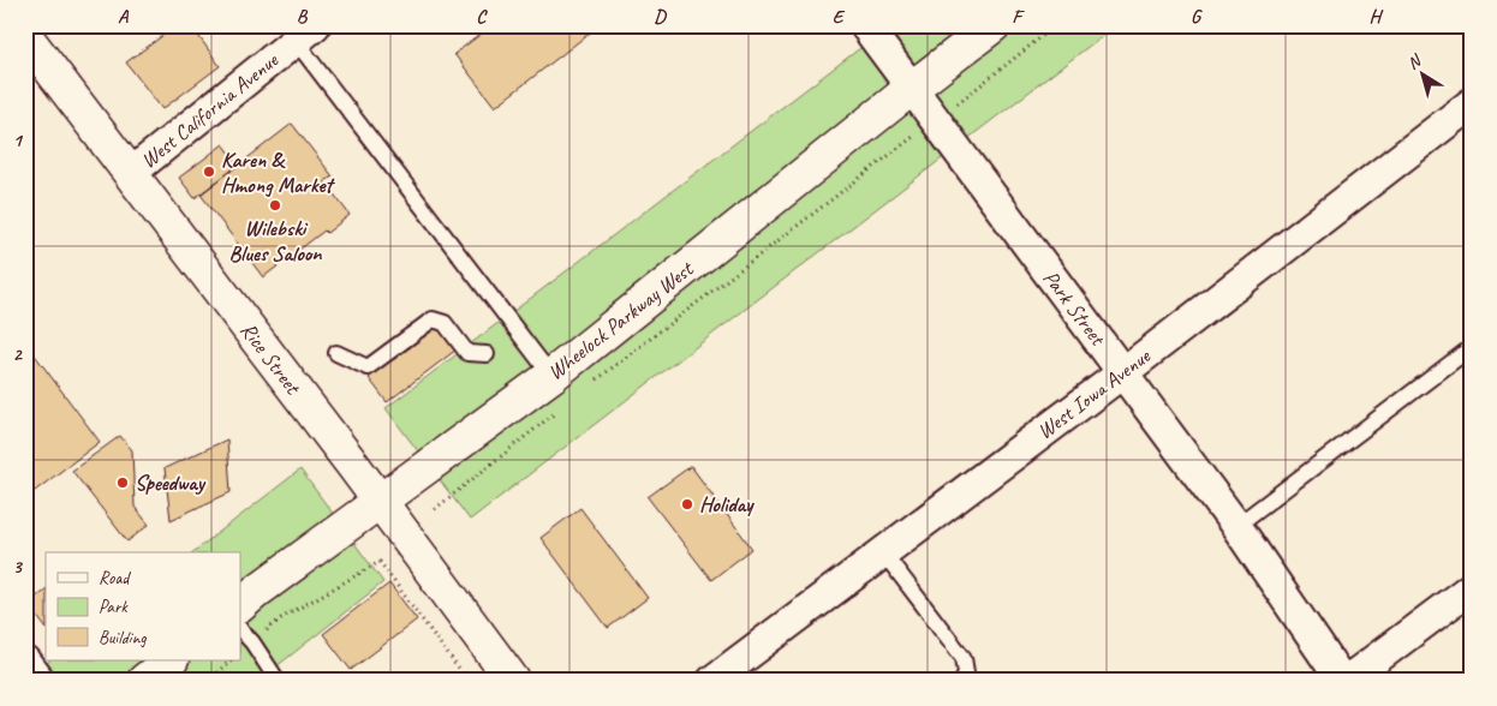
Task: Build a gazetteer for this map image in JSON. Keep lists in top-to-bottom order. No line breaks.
{"streets":{"street":["West California Avenue","Park Street","Wheelock Parkway West","Rice Street","West Iowa Avenue"]},"crossings":[["West California Avenue","Rice Street"],["Park Street","Wheelock Parkway West"],["Park Street","West Iowa Avenue"],["Wheelock Parkway West","Rice Street"]],"places":["Karen & Hmong Market","Wilebski Blues Saloon","Speedway","Holiday"],"legend":["Road","Park","Building"],"north":"top left","grid":{"columns":["A","B","C","D","E","F","G","H"],"rows":["1","2","3"]}}
